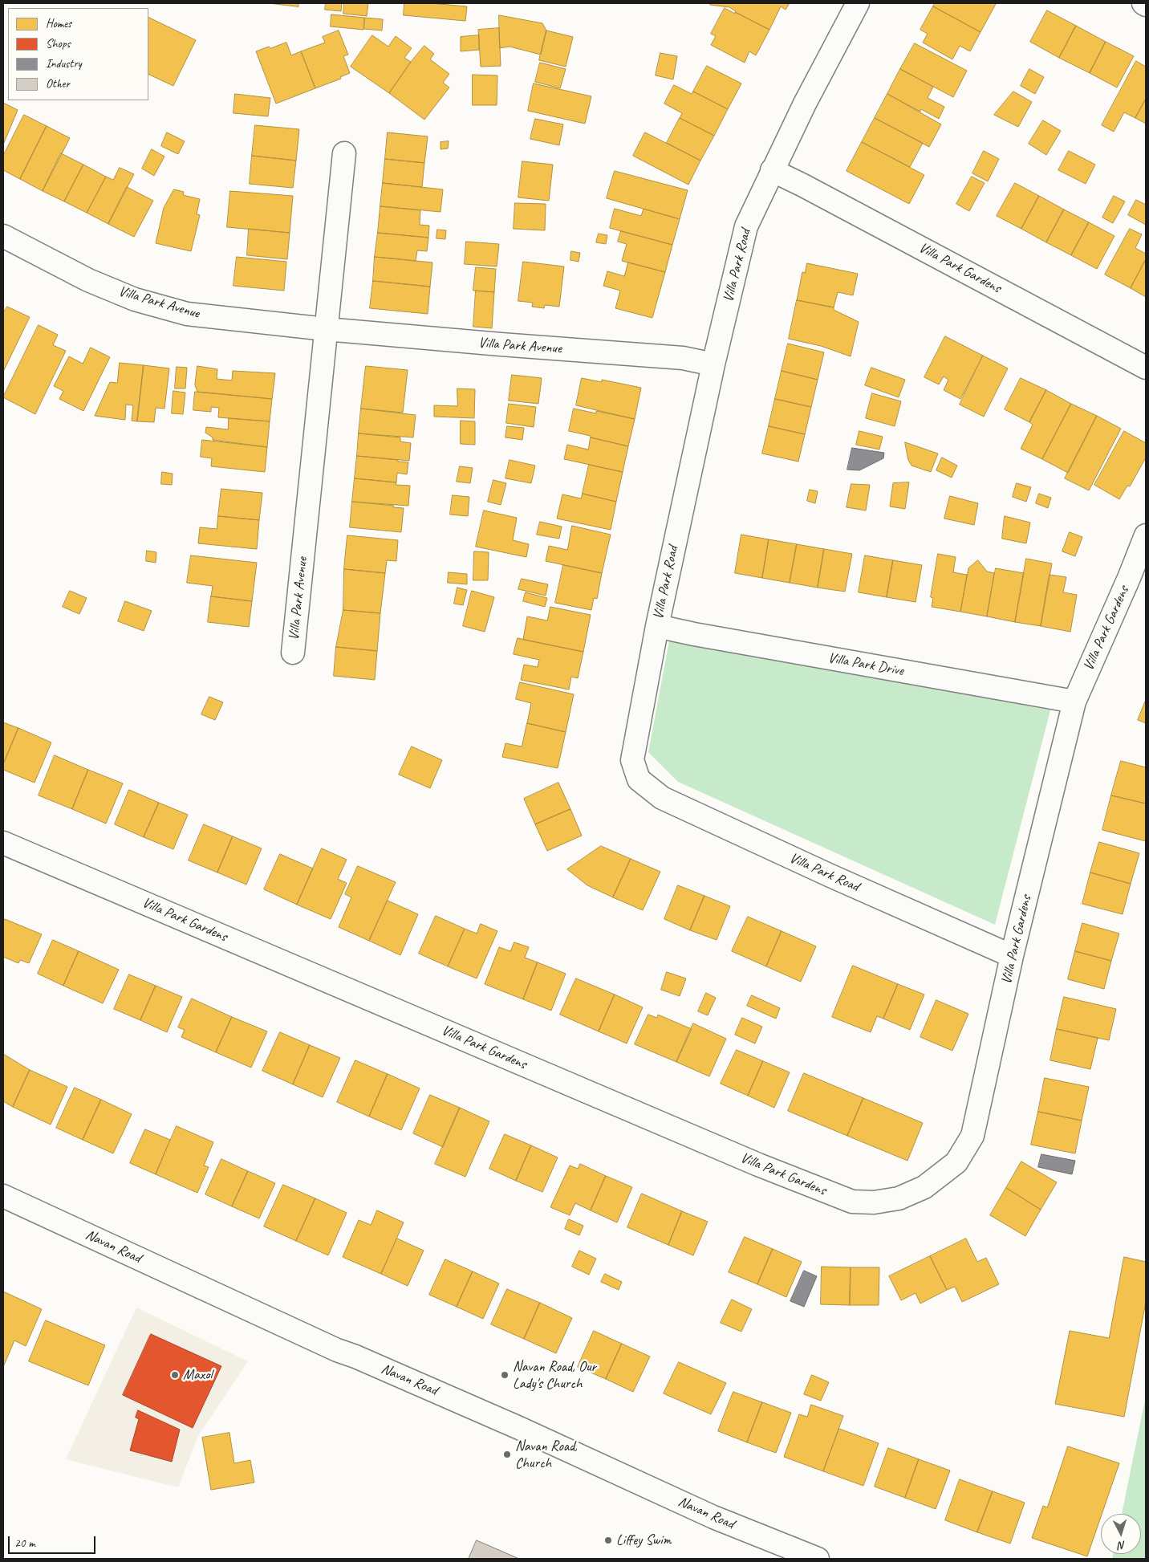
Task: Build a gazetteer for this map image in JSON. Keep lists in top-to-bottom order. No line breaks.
{"streets":{"street":["Villa Park Road","Villa Park Gardens","Villa Park Avenue","Villa Park Drive","Navan Road"]},"crossings":[["Villa Park Road","Villa Park Gardens"],["Villa Park Road","Villa Park Avenue"],["Villa Park Road","Villa Park Drive"],["Villa Park Gardens","Villa Park Drive"]],"places":["Maxol","Navan Road, Our Lady's Church","Navan Road, Church","Liffey Swim"],"legend":["Homes","Shops","Industry","Other"],"scale_bar":"20 m","north":"bottom"}
